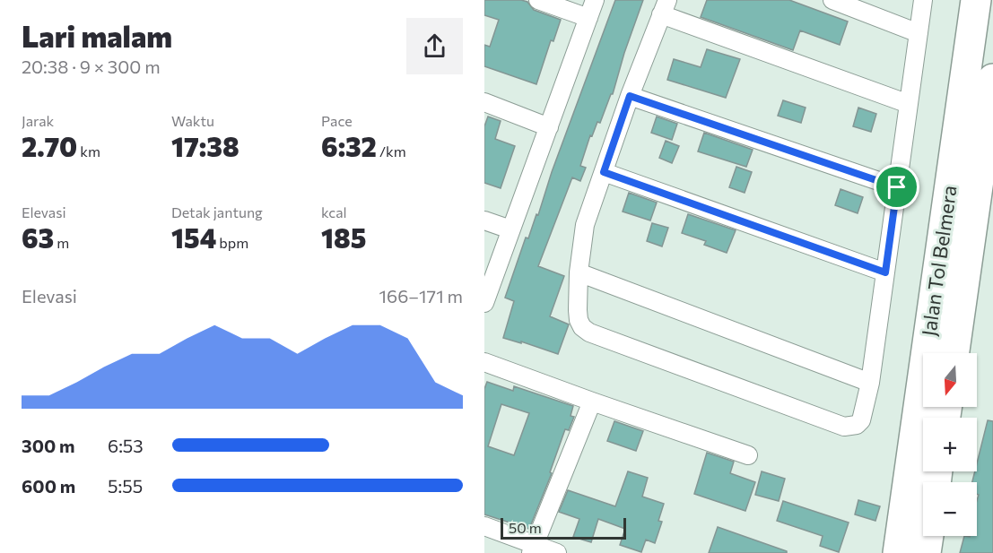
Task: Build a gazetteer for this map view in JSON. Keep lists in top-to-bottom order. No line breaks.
{"streets":{"highway":["Jalan Tol Belmera"]},"scale_bar":"50 m","north":"bottom","page":{"heading":["Lari malam","20:38 · 9 × 300 m"],"stats":[["Jarak","2.70 km"],["Waktu","17:38"],["Pace","6:32 /km"],["Elevasi","63 m"],["Detak jantung","154 bpm"],["kcal","185"]],"chart":["Elevasi","166–171 m"],"map_buttons":["+","−"],"list":[{"name":"300 m","note":"6:53"},{"name":"600 m","note":"5:55"}],"scale":"50 m"}}
